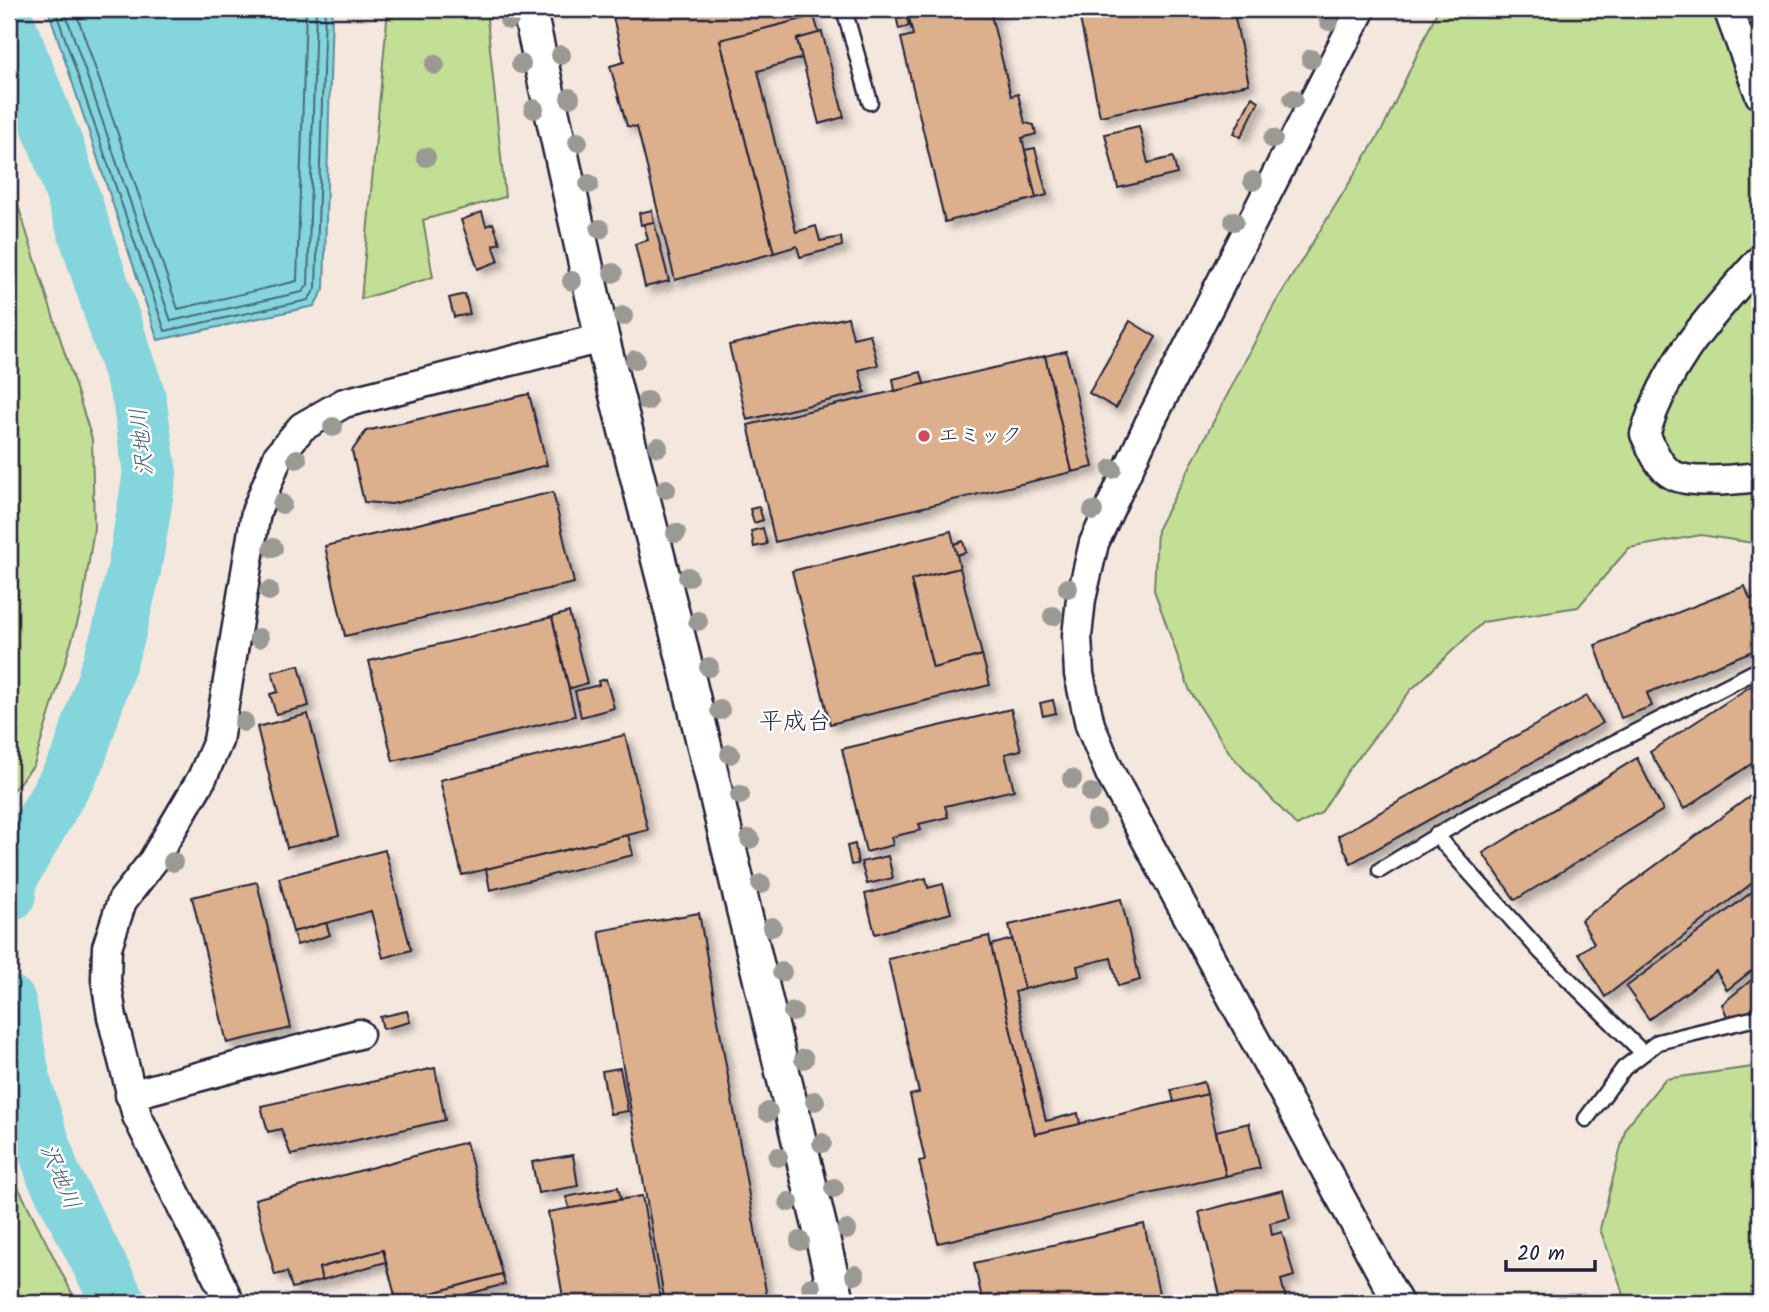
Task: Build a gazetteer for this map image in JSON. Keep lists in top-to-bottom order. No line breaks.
{"districts":["平成台"],"water":["沢地川"],"places":["エミック"],"scale_bar":"20 m"}
